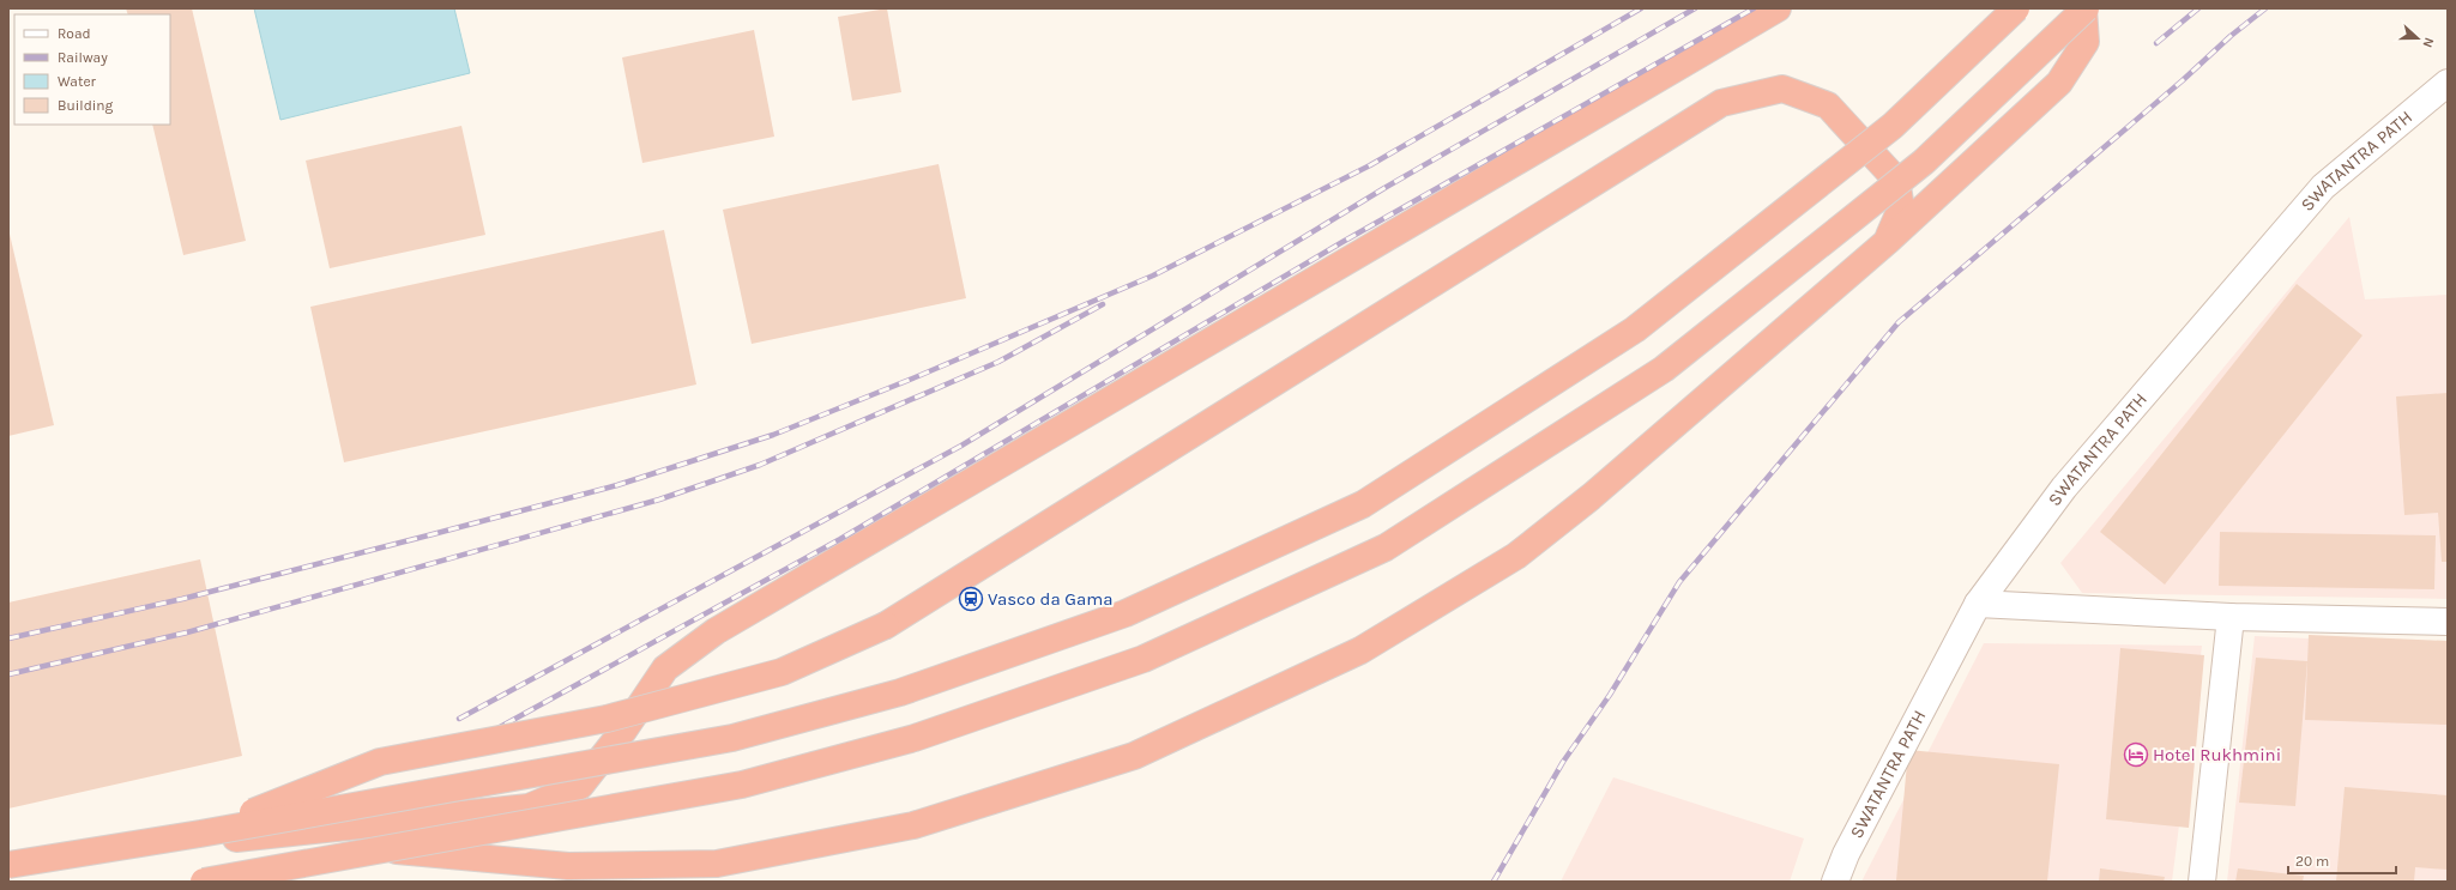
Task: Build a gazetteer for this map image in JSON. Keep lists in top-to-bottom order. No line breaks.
{"streets":{"street":["SWATANTRA PATH"]},"places":{"station":["Vasco da Gama"],"hotel":["Hotel Rukhmini"]},"legend":["Road","Railway","Water","Building"],"scale_bar":"20 m","north":"right"}
